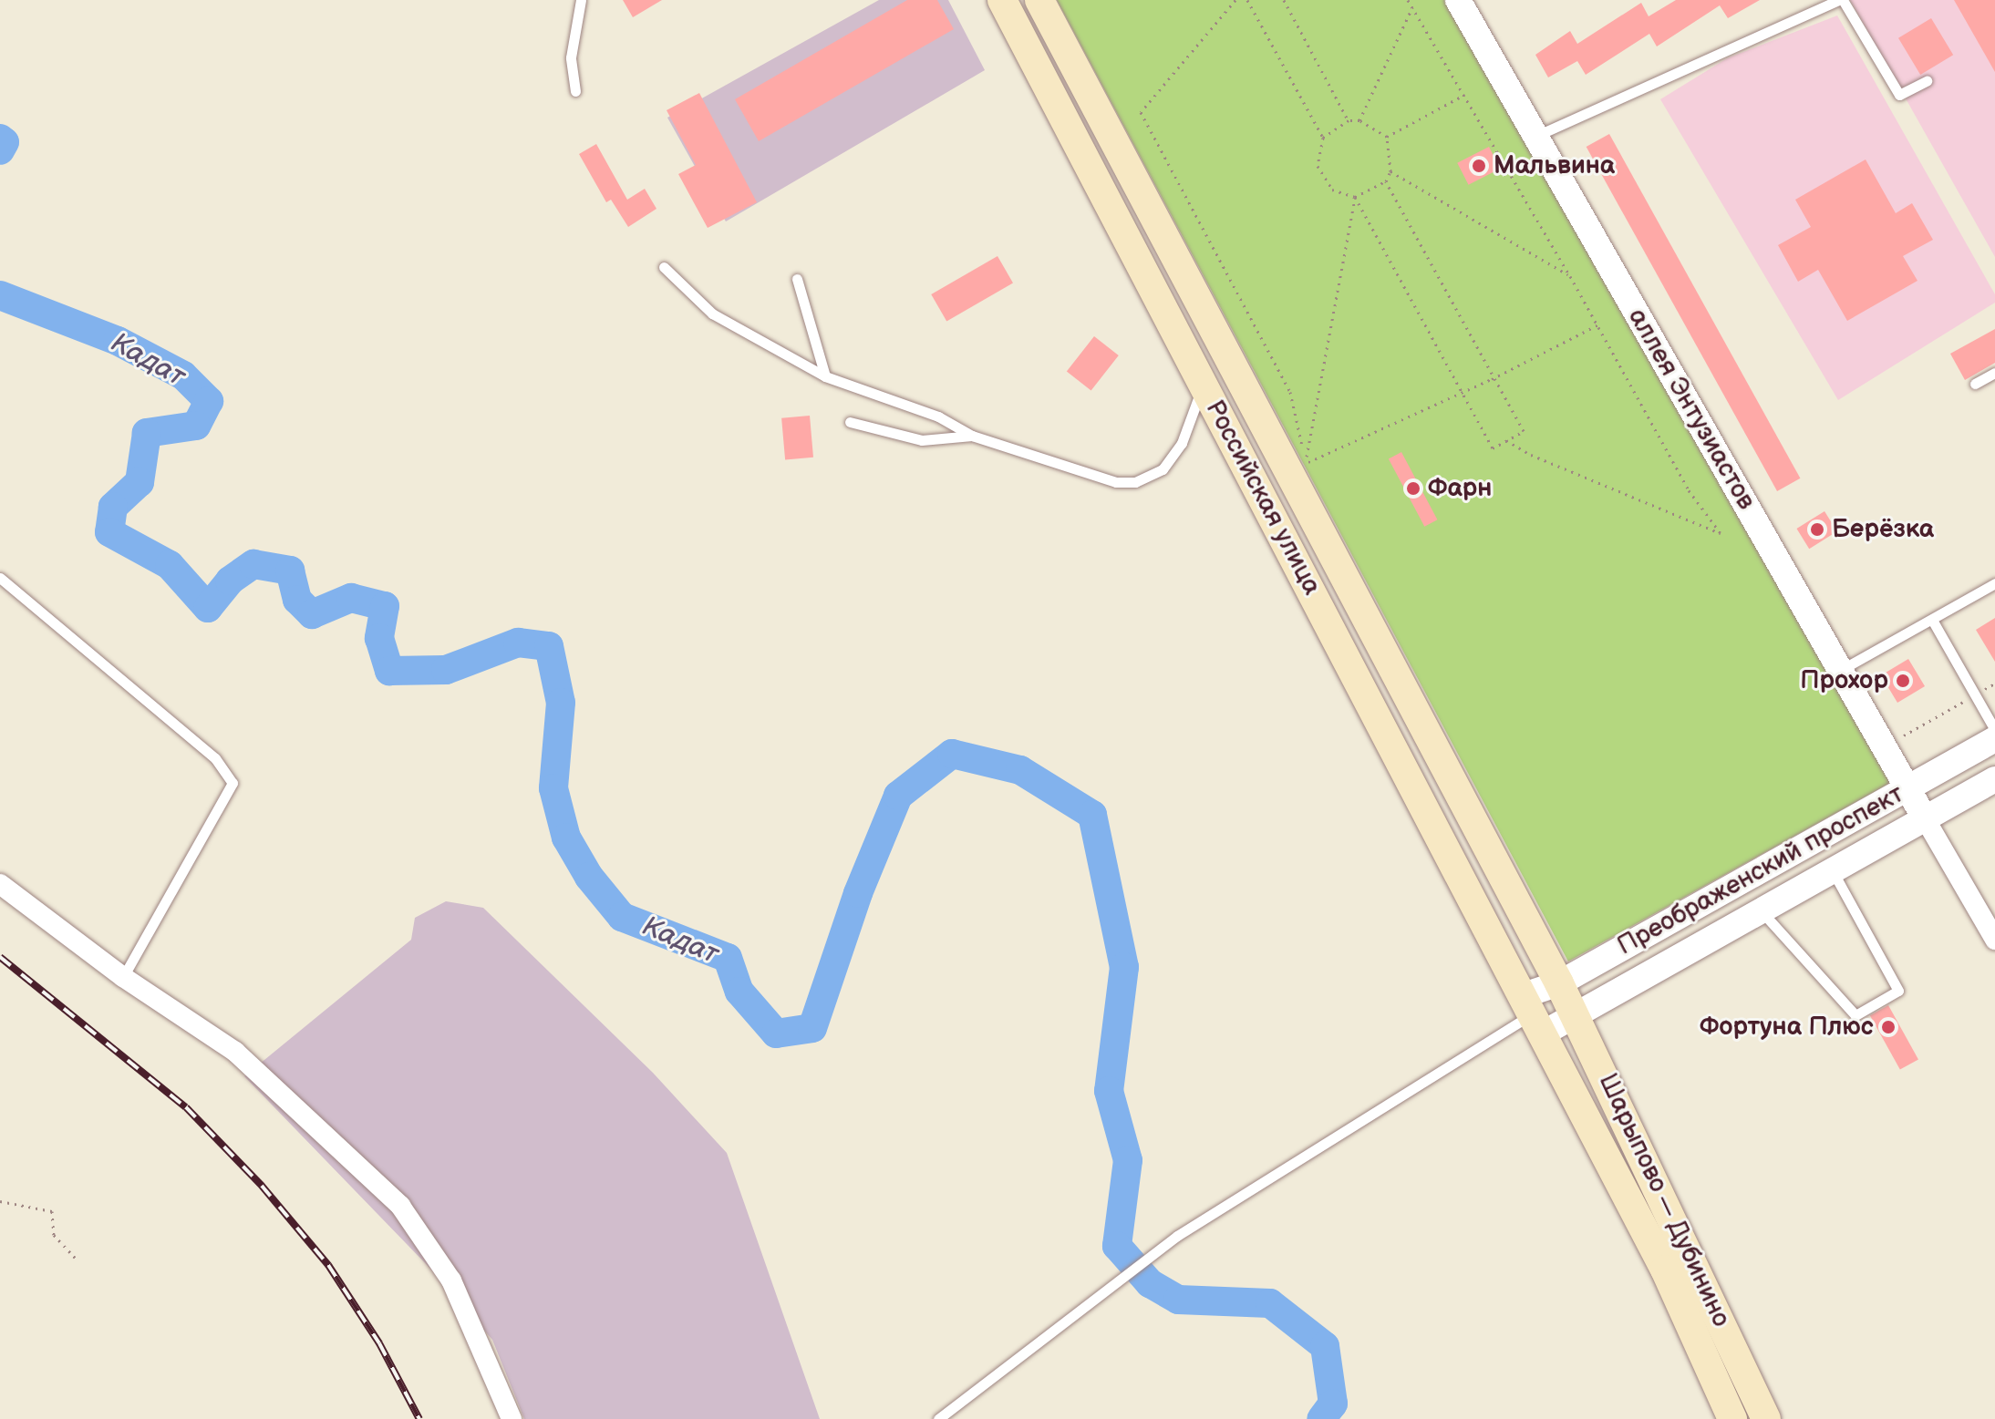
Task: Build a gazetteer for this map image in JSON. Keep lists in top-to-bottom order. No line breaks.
{"streets":{"main road":["Российская улица","Шарыпово — Дубинино"],"street":["аллея Энтузиастов","Преображенский проспект"]},"crossings":[["аллея Энтузиастов","Преображенский проспект"],["Российская улица","Преображенский проспект"],["Российская улица","Шарыпово — Дубинино"],["Преображенский проспект","Шарыпово — Дубинино"]],"water":["Кадат"],"places":["Мальвина","Фарн","Берёзка","Прохор","Фортуна Плюс"]}
